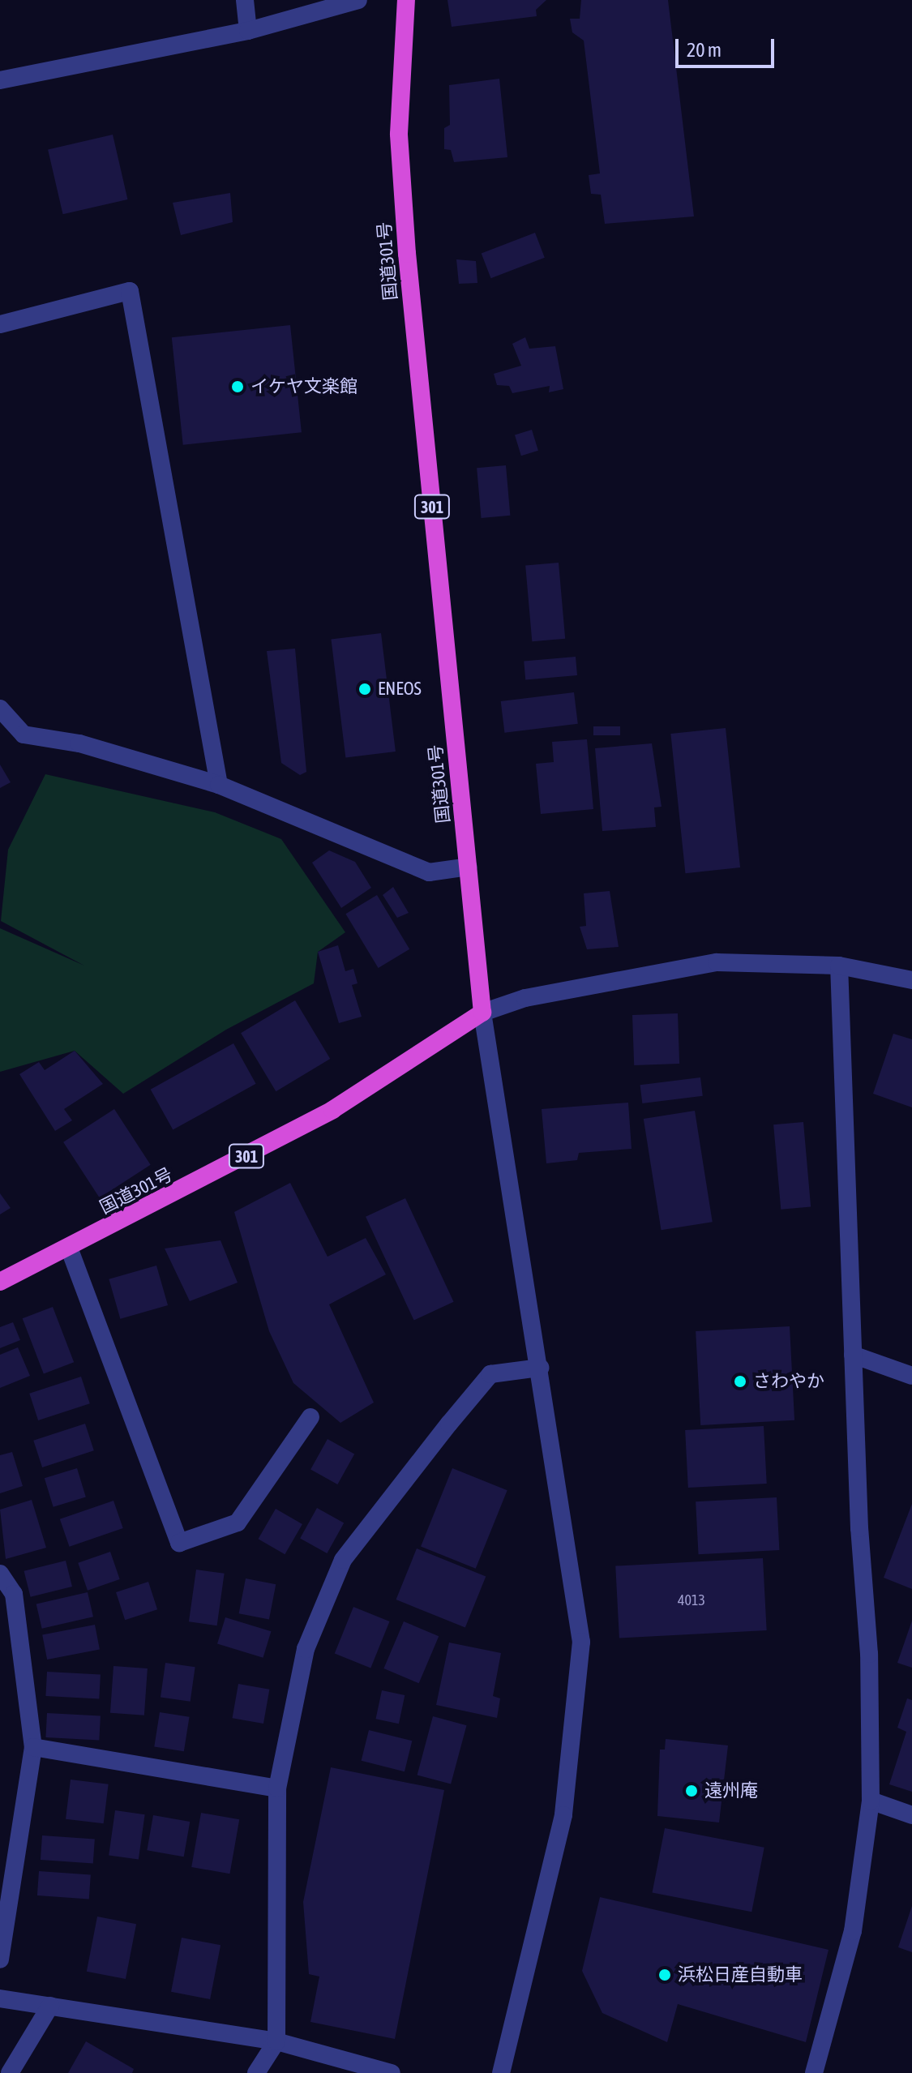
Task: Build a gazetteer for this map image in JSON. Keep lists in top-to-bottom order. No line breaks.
{"streets":{"highway":["国道301号","301"]},"places":["イケヤ文楽館","ENEOS","さわやか","遠州庵","浜松日産自動車"],"house_numbers":["4013"],"scale_bar":"20 m"}
